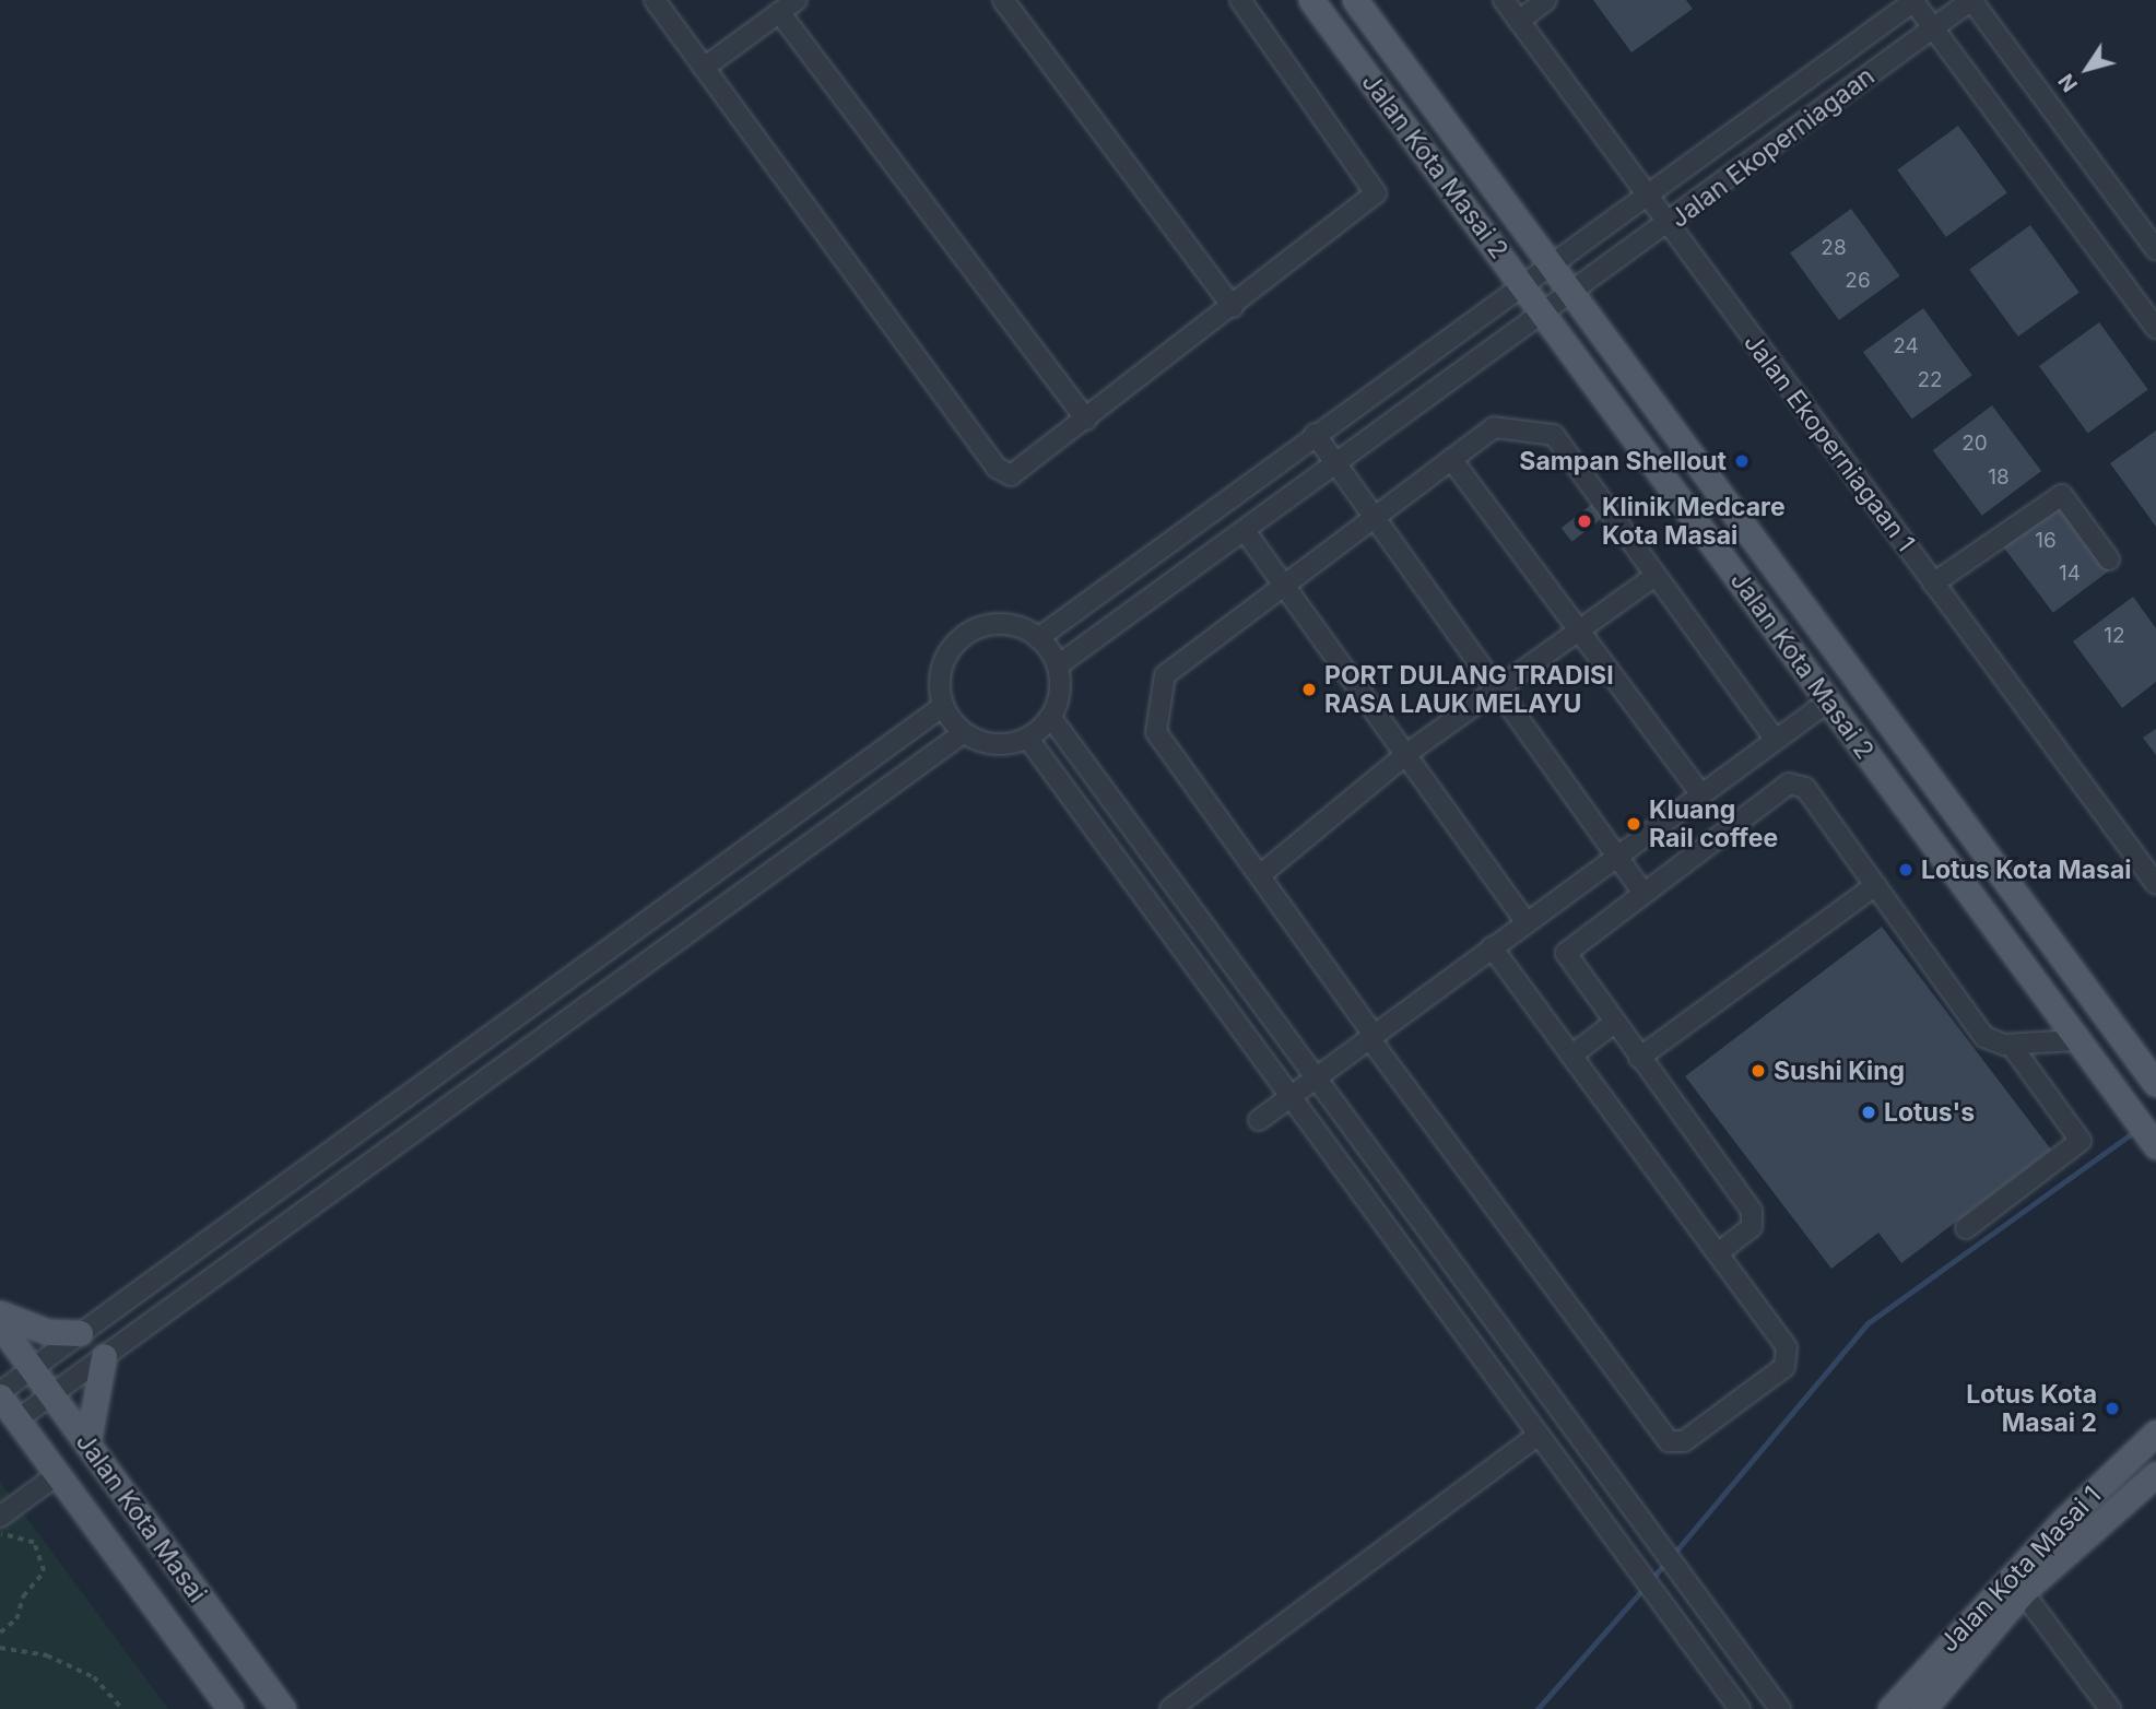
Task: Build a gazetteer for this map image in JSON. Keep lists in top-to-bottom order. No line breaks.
{"streets":{"main road":["Jalan Kota Masai 2","Jalan Kota Masai","Jalan Kota Masai 1"],"street":["Jalan Ekoperniagaan","Jalan Ekoperniagaan 1"]},"crossings":[["Jalan Ekoperniagaan","Jalan Kota Masai 2"],["Jalan Ekoperniagaan","Jalan Ekoperniagaan 1"]],"places":["Sampan Shellout","Klinik Medcare Kota Masai","PORT DULANG TRADISI RASA LAUK MELAYU","Kluang Rail coffee","Lotus Kota Masai","Sushi King","Lotus's","Lotus Kota Masai 2"],"house_numbers":["28","26","24","22","20","18","16","14","12"],"north":"bottom left"}
